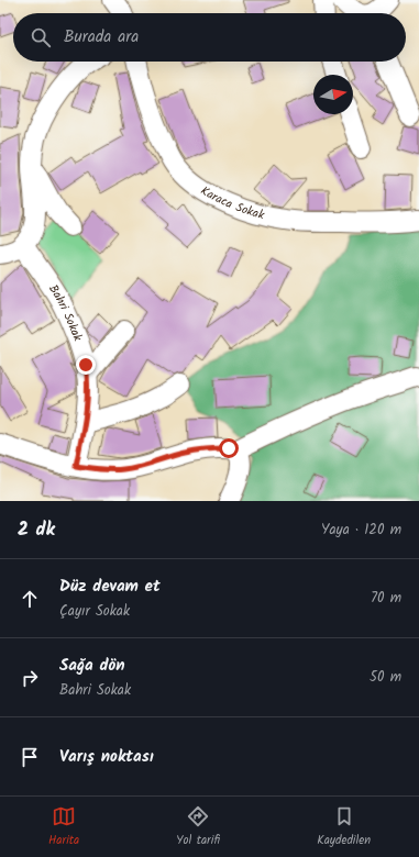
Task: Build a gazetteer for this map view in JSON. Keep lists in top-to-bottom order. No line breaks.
{"streets":{"street":["Karaca Sokak","Bahri Sokak"]},"north":"right","page":{"search":"Burada ara","heading":["2 dk","Yaya · 120 m"],"list":[["Düz devam et","Çayır Sokak","70 m"],["Sağa dön","Bahri Sokak","50 m"],"Varış noktası"],"nav":["Harita","Yol tarifi","Kaydedilen"]}}
